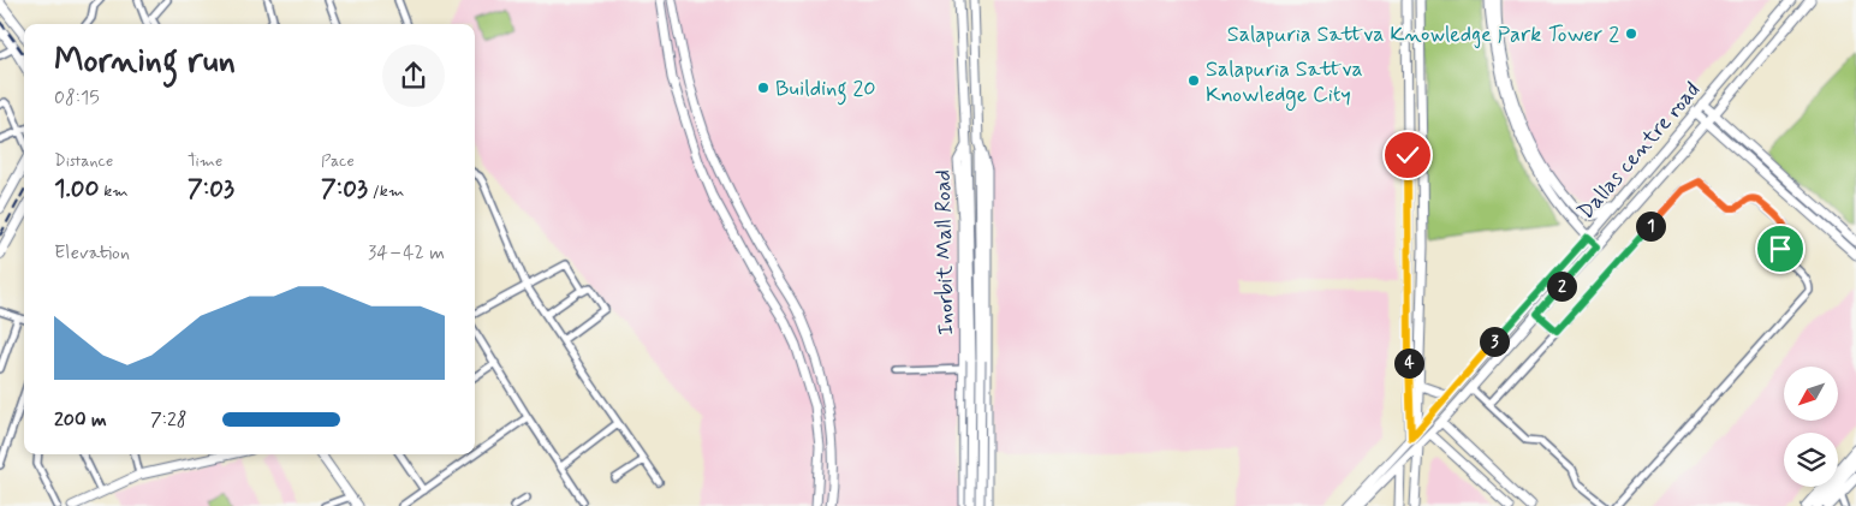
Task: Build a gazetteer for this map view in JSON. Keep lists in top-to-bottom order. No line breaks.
{"streets":{"street":["Dallas centre road","Inorbit Mall Road"]},"places":["Salapuria Sattva Knowledge Park Tower 2","Salapuria Sattva Knowledge City","Building 20"],"north":"bottom left","page":{"heading":["Morning run","08:15"],"stats":[["Distance","1.00 km"],["Time","7:03"],["Pace","7:03 /km"]],"pins":["1","2","3","4"],"chart":["Elevation","34–42 m"],"list":[{"name":"200 m","note":"7:28"}]}}
